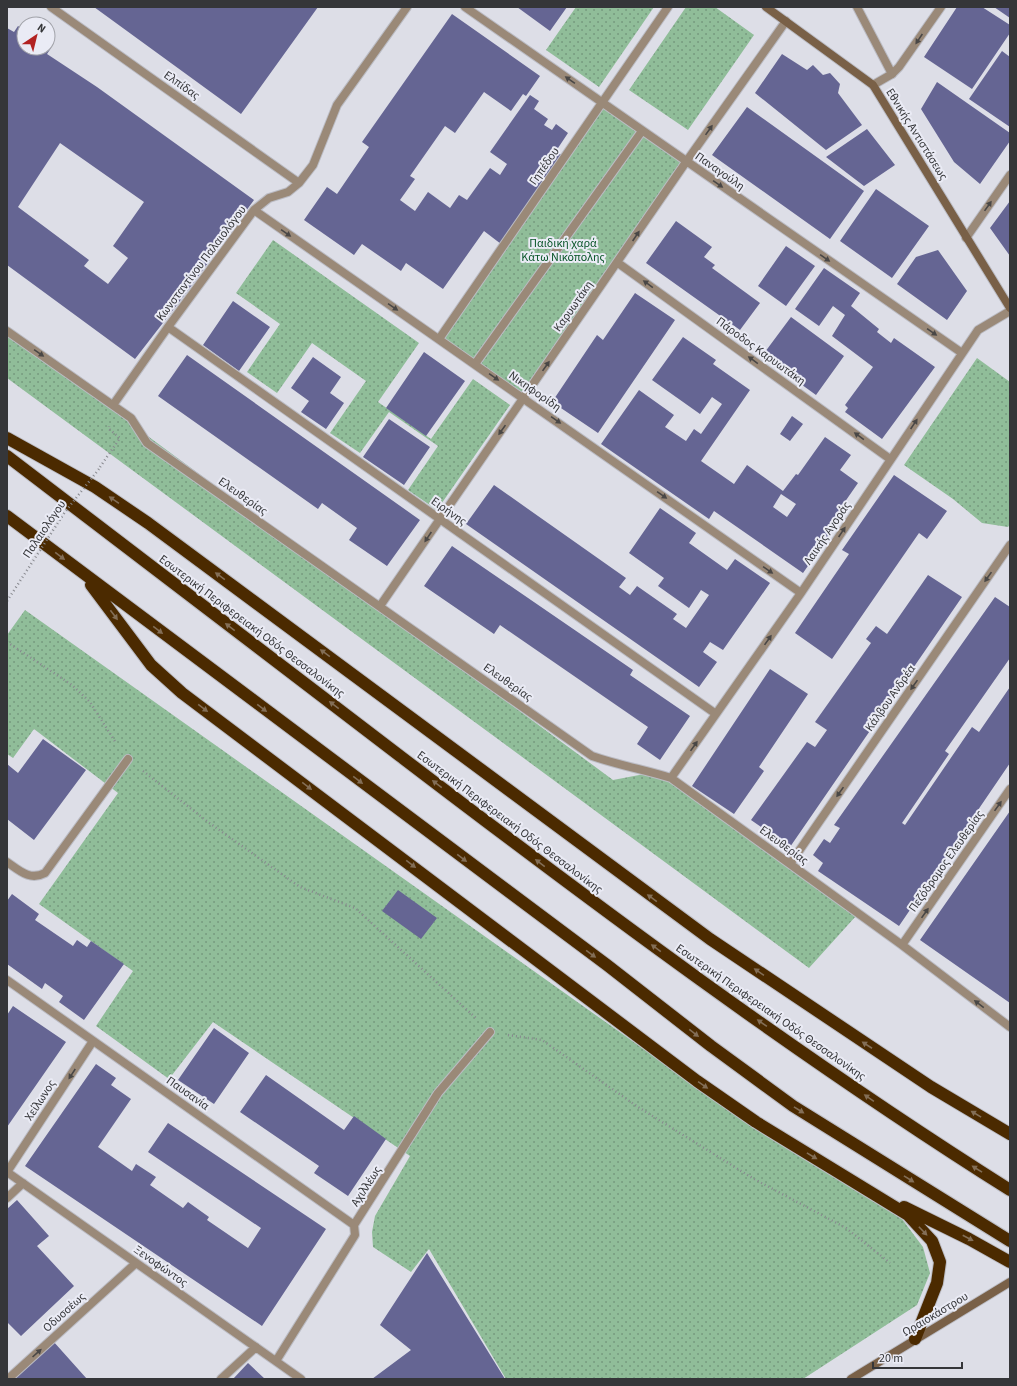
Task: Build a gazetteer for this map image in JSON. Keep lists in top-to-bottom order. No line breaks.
{"streets":{"highway":["Εσωτερική Περιφερειακή Οδός Θεσσαλονίκης"],"main road":["Εθνικής Αντιστάσεως","Ωραιοκάστρου"],"street":["Ελπίδας","Γηπέδου","Παναγούλη","Κωνσταντίνου Παλαιολόγου","Καρυωτάκη","Πάροδος Καρυωτάκη","Νικηφορίδη","Ελευθερίας","Ειρήνης","Λαικής Αγοράς","Κάλβου Ανδρέα","Πεζόδρομος Ελευθερίας","Παυσανία","Χείλωνος","Αχιλλέως","Ξενοφώντος","Οδυσσέως"],"path":["Παλαιολόγου"]},"crossings":[["Ελπίδας","Κωνσταντίνου Παλαιολόγου"],["Εθνικής Αντιστάσεως","Καρυωτάκη"],["Εθνικής Αντιστάσεως","Λαικής Αγοράς"],["Γηπέδου","Παναγούλη"],["Γηπέδου","Νικηφορίδη"],["Παναγούλη","Καρυωτάκη"],["Παναγούλη","Λαικής Αγοράς"],["Κωνσταντίνου Παλαιολόγου","Νικηφορίδη"],["Κωνσταντίνου Παλαιολόγου","Ελευθερίας"],["Κωνσταντίνου Παλαιολόγου","Ειρήνης"],["Κωνσταντίνου Παλαιολόγου","Παλαιολόγου"],["Καρυωτάκη","Πάροδος Καρυωτάκη"],["Καρυωτάκη","Νικηφορίδη"],["Καρυωτάκη","Ελευθερίας"],["Καρυωτάκη","Ειρήνης"],["Πάροδος Καρυωτάκη","Λαικής Αγοράς"],["Νικηφορίδη","Λαικής Αγοράς"],["Ελευθερίας","Παλαιολόγου"],["Ελευθερίας","Λαικής Αγοράς"],["Ελευθερίας","Κάλβου Ανδρέα"],["Ελευθερίας","Πεζόδρομος Ελευθερίας"],["Ειρήνης","Λαικής Αγοράς"],["Παυσανία","Χείλωνος"],["Παυσανία","Αχιλλέως"],["Χείλωνος","Ξενοφώντος"],["Αχιλλέως","Ξενοφώντος"],["Ξενοφώντος","Οδυσσέως"]],"one_way":["Πάροδος Καρυωτάκη","Νικηφορίδη","Λαικής Αγοράς","Κάλβου Ανδρέα","Πεζόδρομος Ελευθερίας","Χείλωνος","Οδυσσέως"],"parks":["Παιδική χαρά Κάτω Νικόπολης"],"scale_bar":"20 m","north":"top right"}
